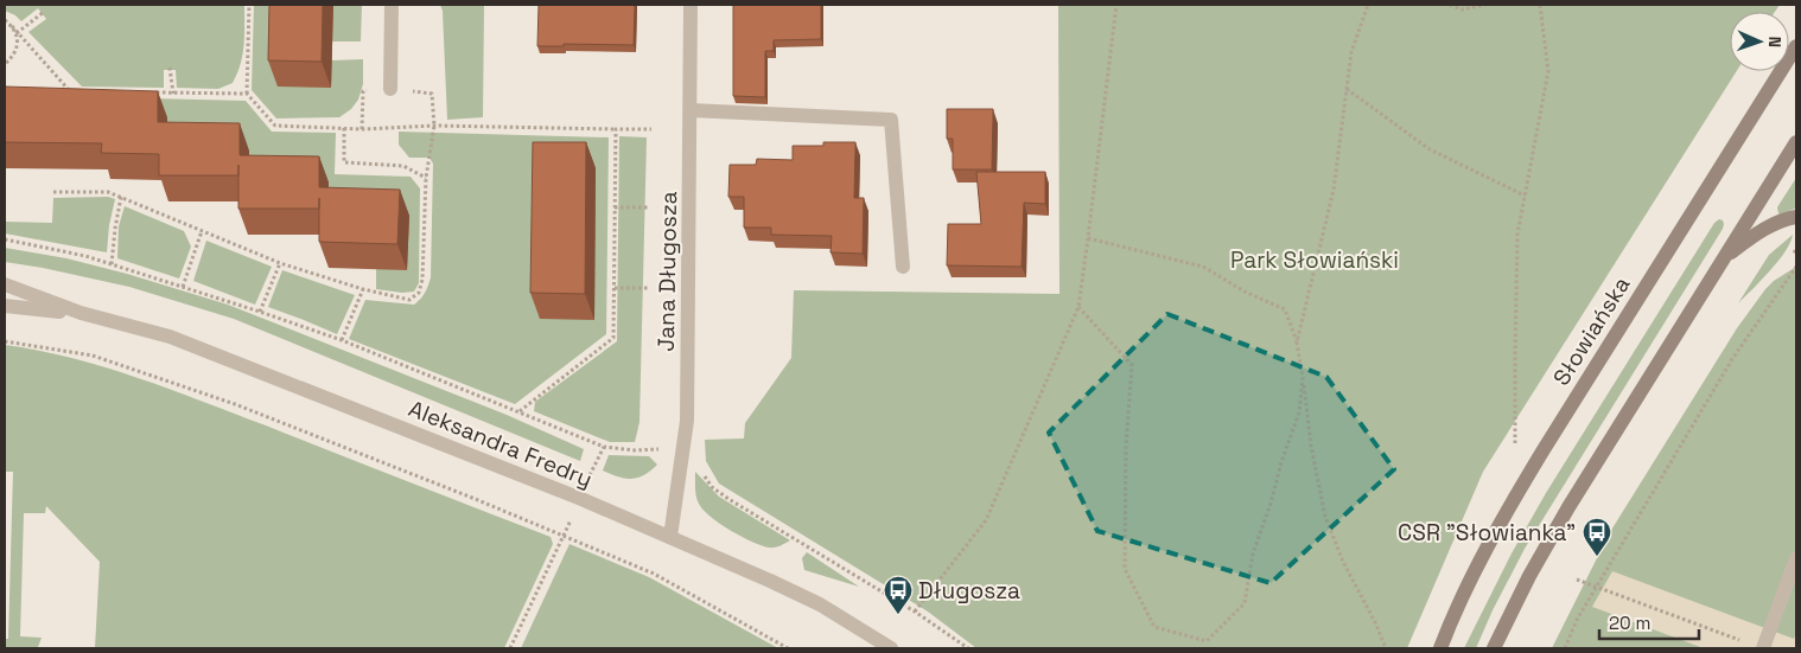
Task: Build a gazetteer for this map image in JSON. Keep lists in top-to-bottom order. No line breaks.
{"streets":{"main road":["Słowiańska"],"street":["Jana Długosza","Aleksandra Fredry"]},"crossings":[["Jana Długosza","Aleksandra Fredry"]],"parks":["Park Słowiański"],"places":{"bus stop":["CSR \"Słowianka\"","Długosza"]},"scale_bar":"20 m","north":"right"}
